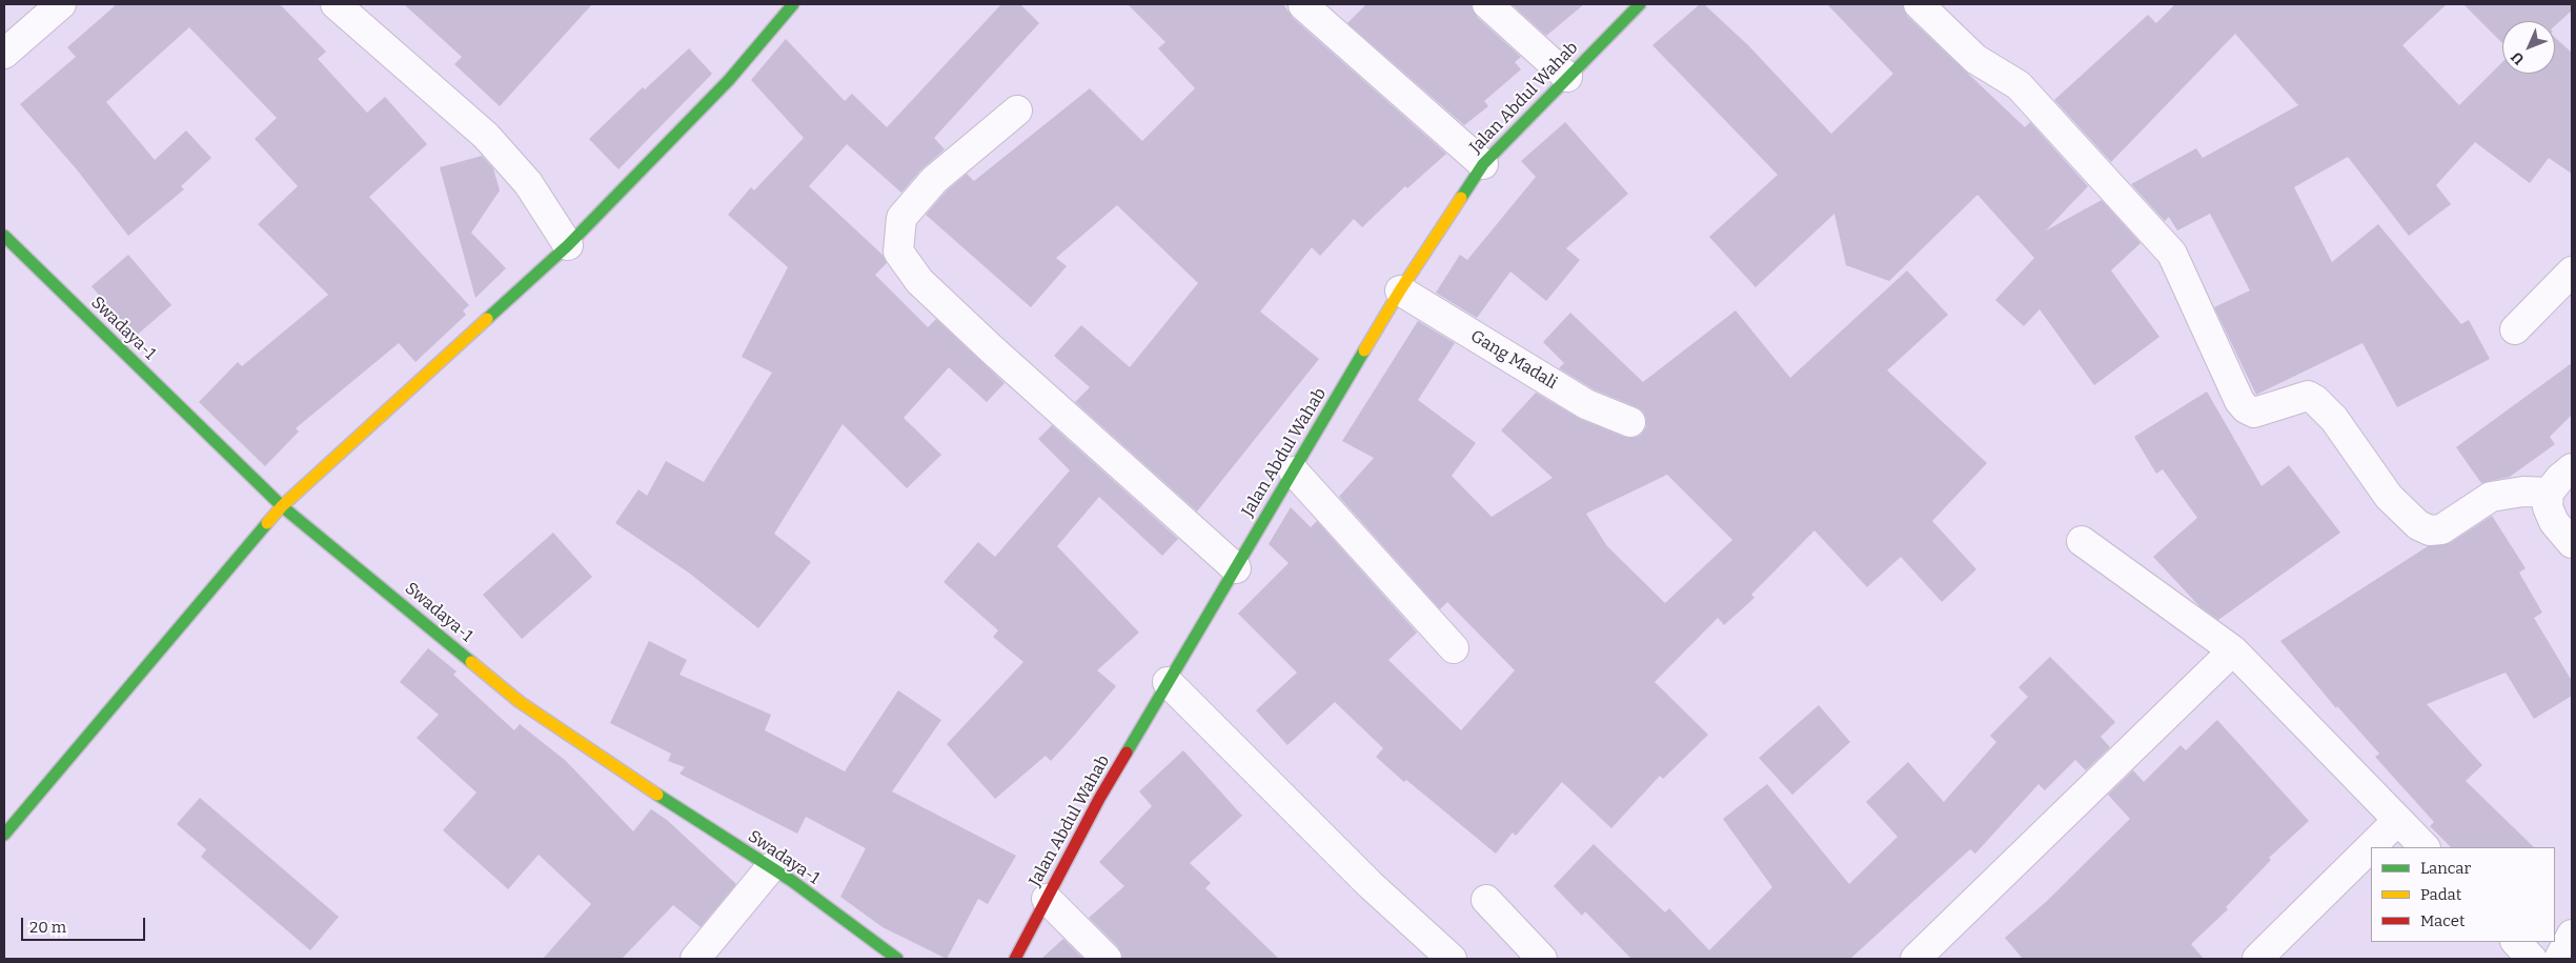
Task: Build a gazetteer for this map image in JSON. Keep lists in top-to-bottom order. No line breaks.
{"streets":{"street":["Jalan Abdul Wahab","Swadaya-1","Gang Madali"]},"crossings":[["Jalan Abdul Wahab","Gang Madali"]],"legend":["Lancar","Padat","Macet"],"scale_bar":"20 m","north":"bottom left"}
